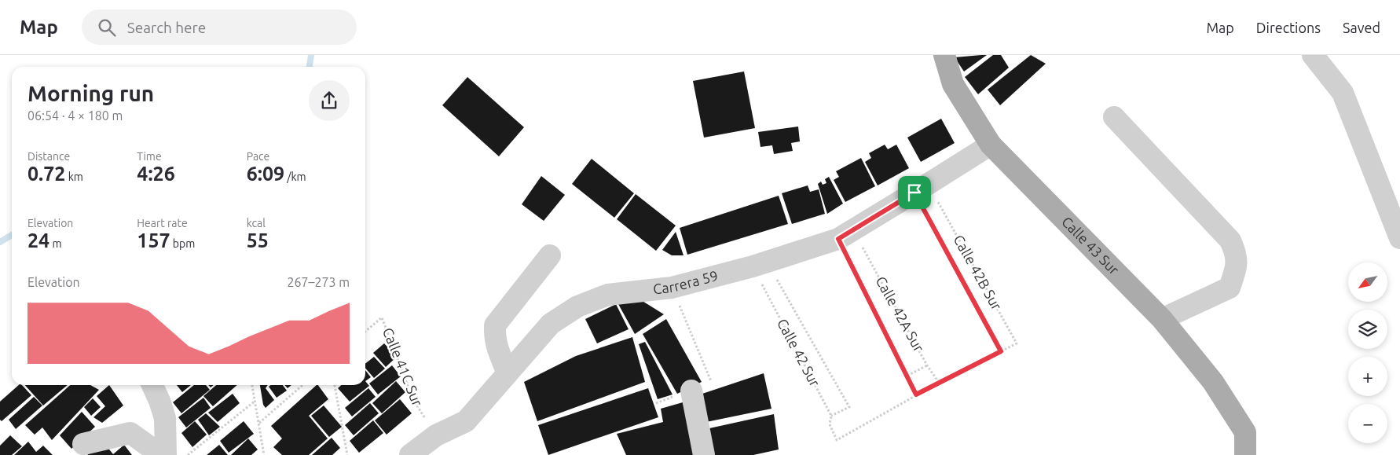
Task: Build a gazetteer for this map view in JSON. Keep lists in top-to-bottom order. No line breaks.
{"streets":{"main road":["Calle 43 Sur"],"street":["Carrera 59"],"path":["Calle 42B Sur","Calle 42A Sur","Calle 42 Sur","Calle 41C Sur"]},"crossings":[["Calle 43 Sur","Carrera 59"],["Calle 42B Sur","Carrera 59"],["Carrera 59","Calle 42A Sur"],["Carrera 59","Calle 42 Sur"],["Carrera 59","Calle 41C Sur"],["Calle 42A Sur","Calle 42 Sur"]],"north":"bottom left","page":{"header":"Map","search":"Search here","nav":["Map","Directions","Saved"],"heading":["Morning run","06:54 · 4 × 180 m"],"stats":[["Distance","0.72 km"],["Time","4:26"],["Pace","6:09 /km"],["Elevation","24 m"],["Heart rate","157 bpm"],["kcal","55"]],"map_buttons":["+","−"],"chart":["Elevation","267–273 m"]}}
